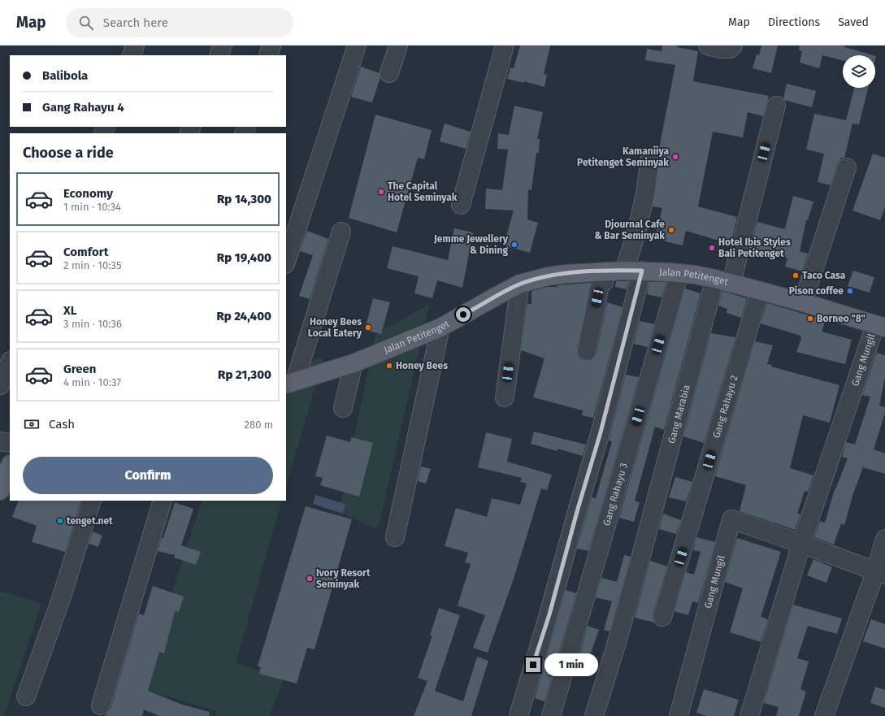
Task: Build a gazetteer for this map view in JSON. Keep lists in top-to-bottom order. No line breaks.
{"streets":{"main road":["Jalan Petitenget"],"street":["Gang Mungil","Gang Rahayu 2","Gang Marabia","Gang Rahayu 3"]},"crossings":[["Jalan Petitenget","Gang Mungil"],["Jalan Petitenget","Gang Rahayu 2"],["Jalan Petitenget","Gang Marabia"],["Jalan Petitenget","Gang Rahayu 3"]],"places":["Kamaniiya Petitenget Seminyak","The Capital Hotel Seminyak","Djournal Cafe & Bar Seminyak","Jemme Jewellery & Dining","Hotel Ibis Styles Bali Petitenget","Taco Casa","Pison coffee","Borneo \"8\"","Honey Bees Local Eatery","Honey Bees","tenget.net","Ivory Resort Seminyak"],"page":{"header":"Map","search":"Search here","nav":["Map","Directions","Saved"],"banner":["Balibola","Gang Rahayu 4"],"heading":"Choose a ride","list":[{"name":"Economy","note":"1 min · 10:34","value":"Rp 14,300"},{"name":"Comfort","note":"2 min · 10:35","value":"Rp 19,400"},{"name":"XL","note":"3 min · 10:36","value":"Rp 24,400"},{"name":"Green","note":"4 min · 10:37","value":"Rp 21,300"}],"pay":["Cash","280 m"],"buttons":"Confirm","bubble":"1 min"}}
